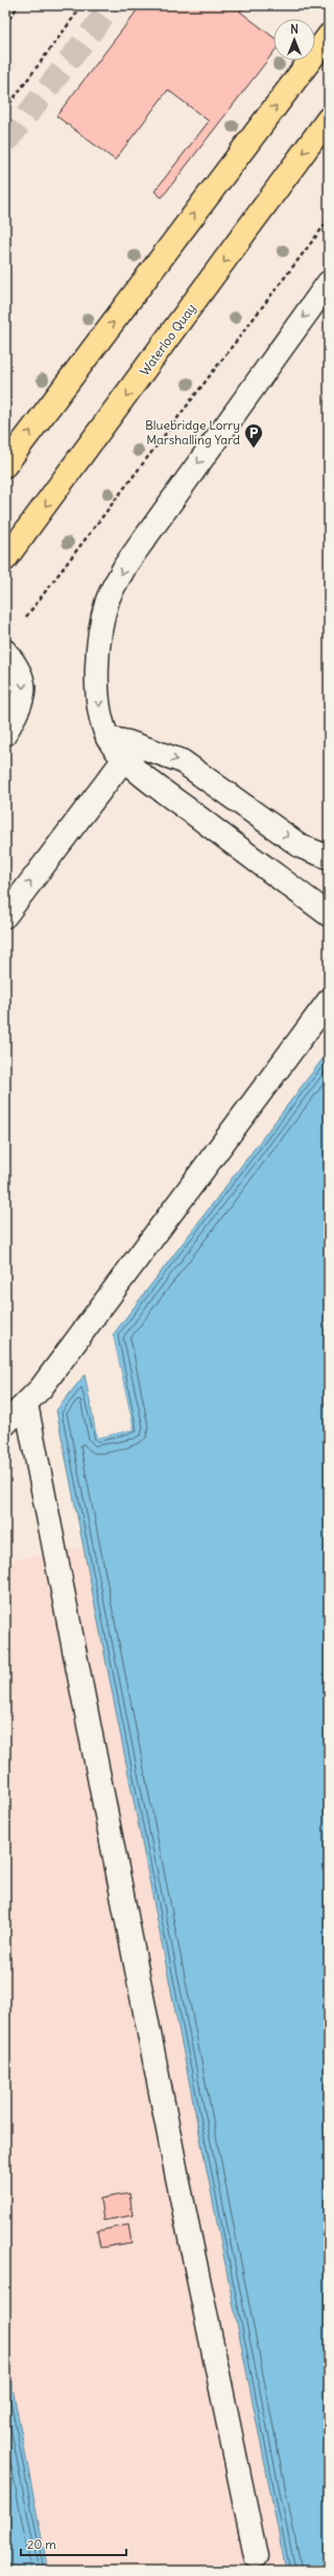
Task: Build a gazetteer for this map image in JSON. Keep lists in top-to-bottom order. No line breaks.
{"streets":{"main road":["Waterloo Quay"]},"places":{"parking":["Bluebridge Lorry Marshalling Yard"]},"scale_bar":"20 m","north":"top"}
